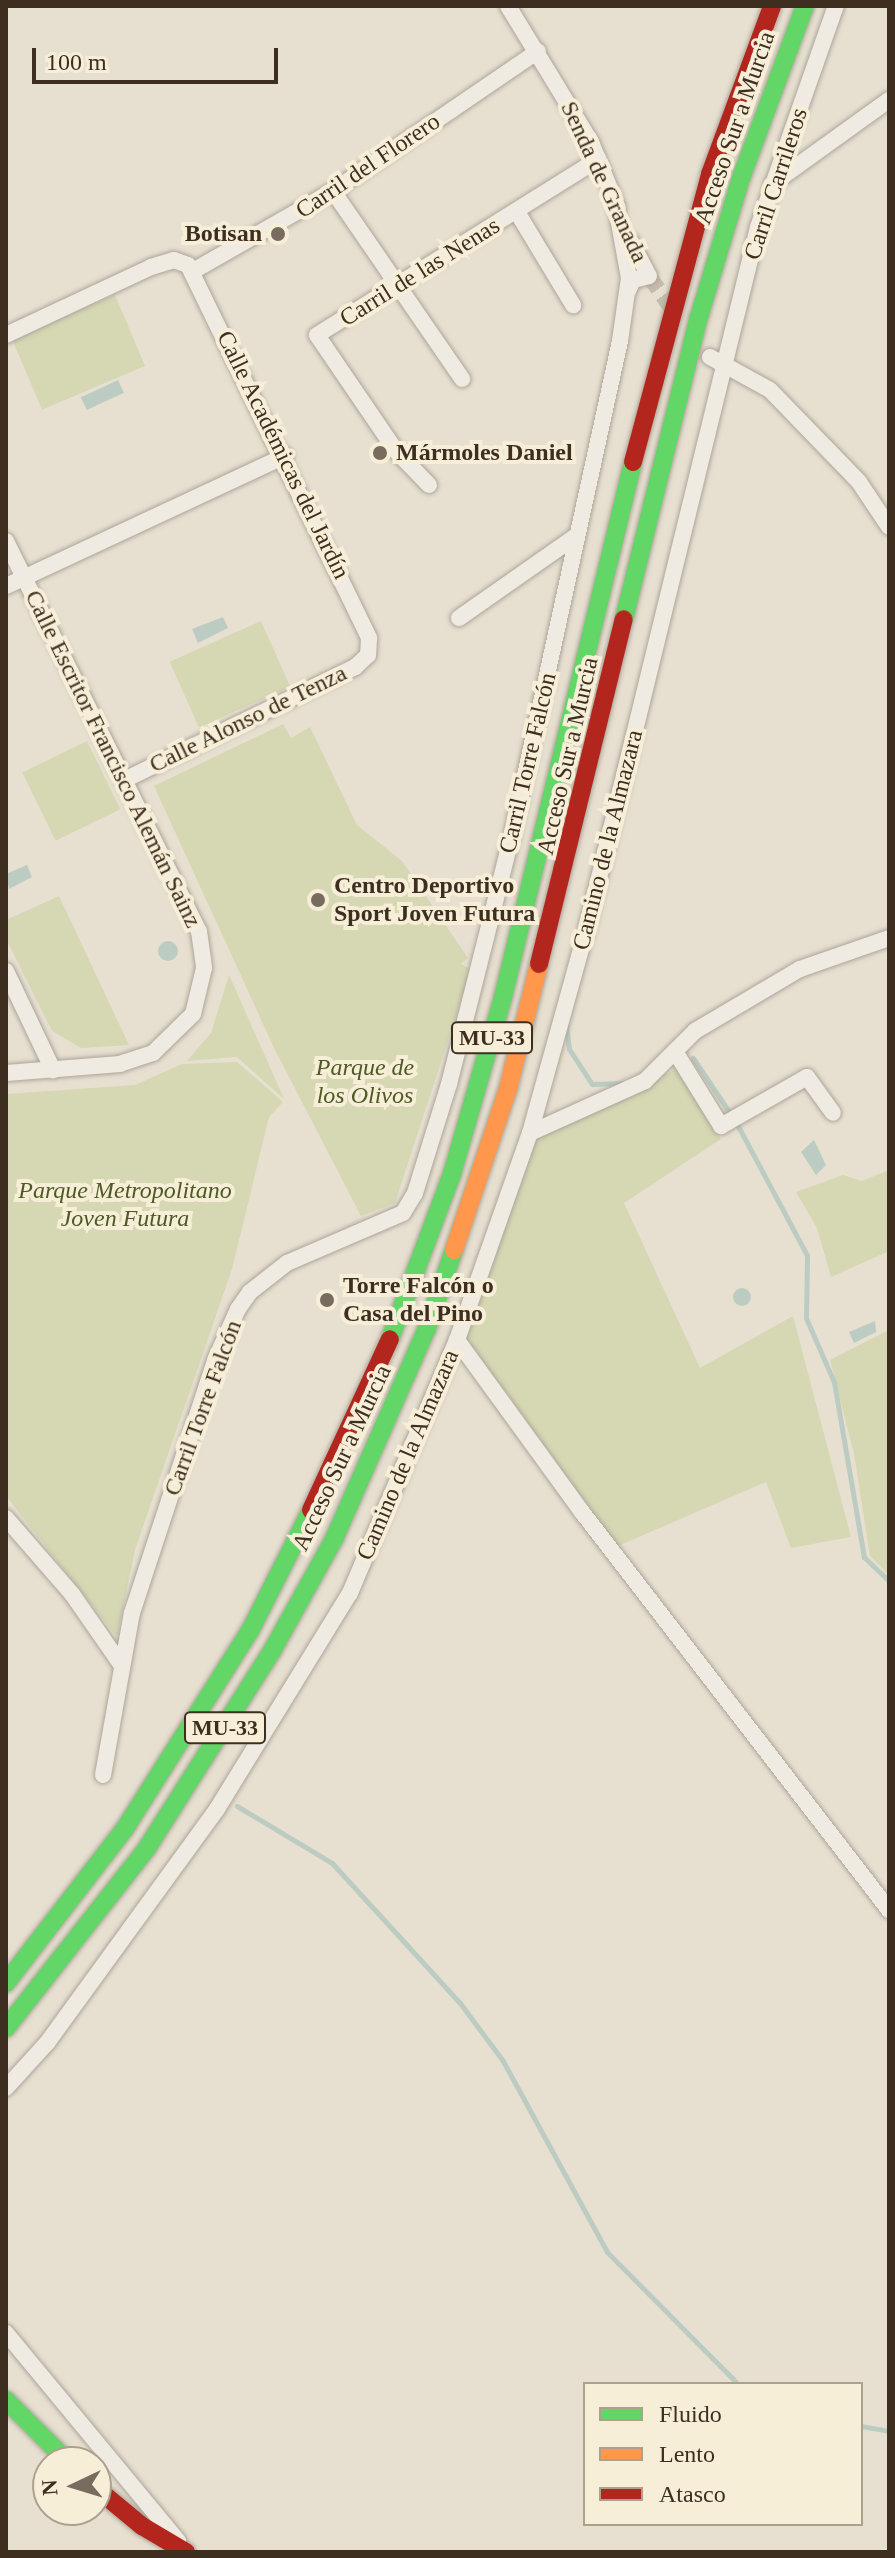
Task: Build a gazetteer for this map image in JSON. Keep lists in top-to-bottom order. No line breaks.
{"streets":{"main road":["Acceso Sur a Murcia","MU-33"],"street":["Carril del Florero","Senda de Granada","Carril Carrileros","Carril de las Nenas","Calle Académicas del Jardín","Calle Alonso de Tenza","Calle Escritor Francisco Alemán Sainz","Carril Torre Falcón","Camino de la Almazara"]},"crossings":[["Carril del Florero","Senda de Granada"],["Carril del Florero","Calle Académicas del Jardín"],["Senda de Granada","Carril de las Nenas"],["Senda de Granada","Carril Torre Falcón"],["Carril Carrileros","Camino de la Almazara"],["Calle Académicas del Jardín","Calle Alonso de Tenza"],["Calle Alonso de Tenza","Calle Escritor Francisco Alemán Sainz"]],"parks":["Parque de los Olivos","Parque Metropolitano Joven Futura"],"places":["Botisan","Mármoles Daniel","Centro Deportivo Sport Joven Futura","Torre Falcón o Casa del Pino"],"legend":["Fluido","Lento","Atasco"],"scale_bar":"100 m","north":"left"}
